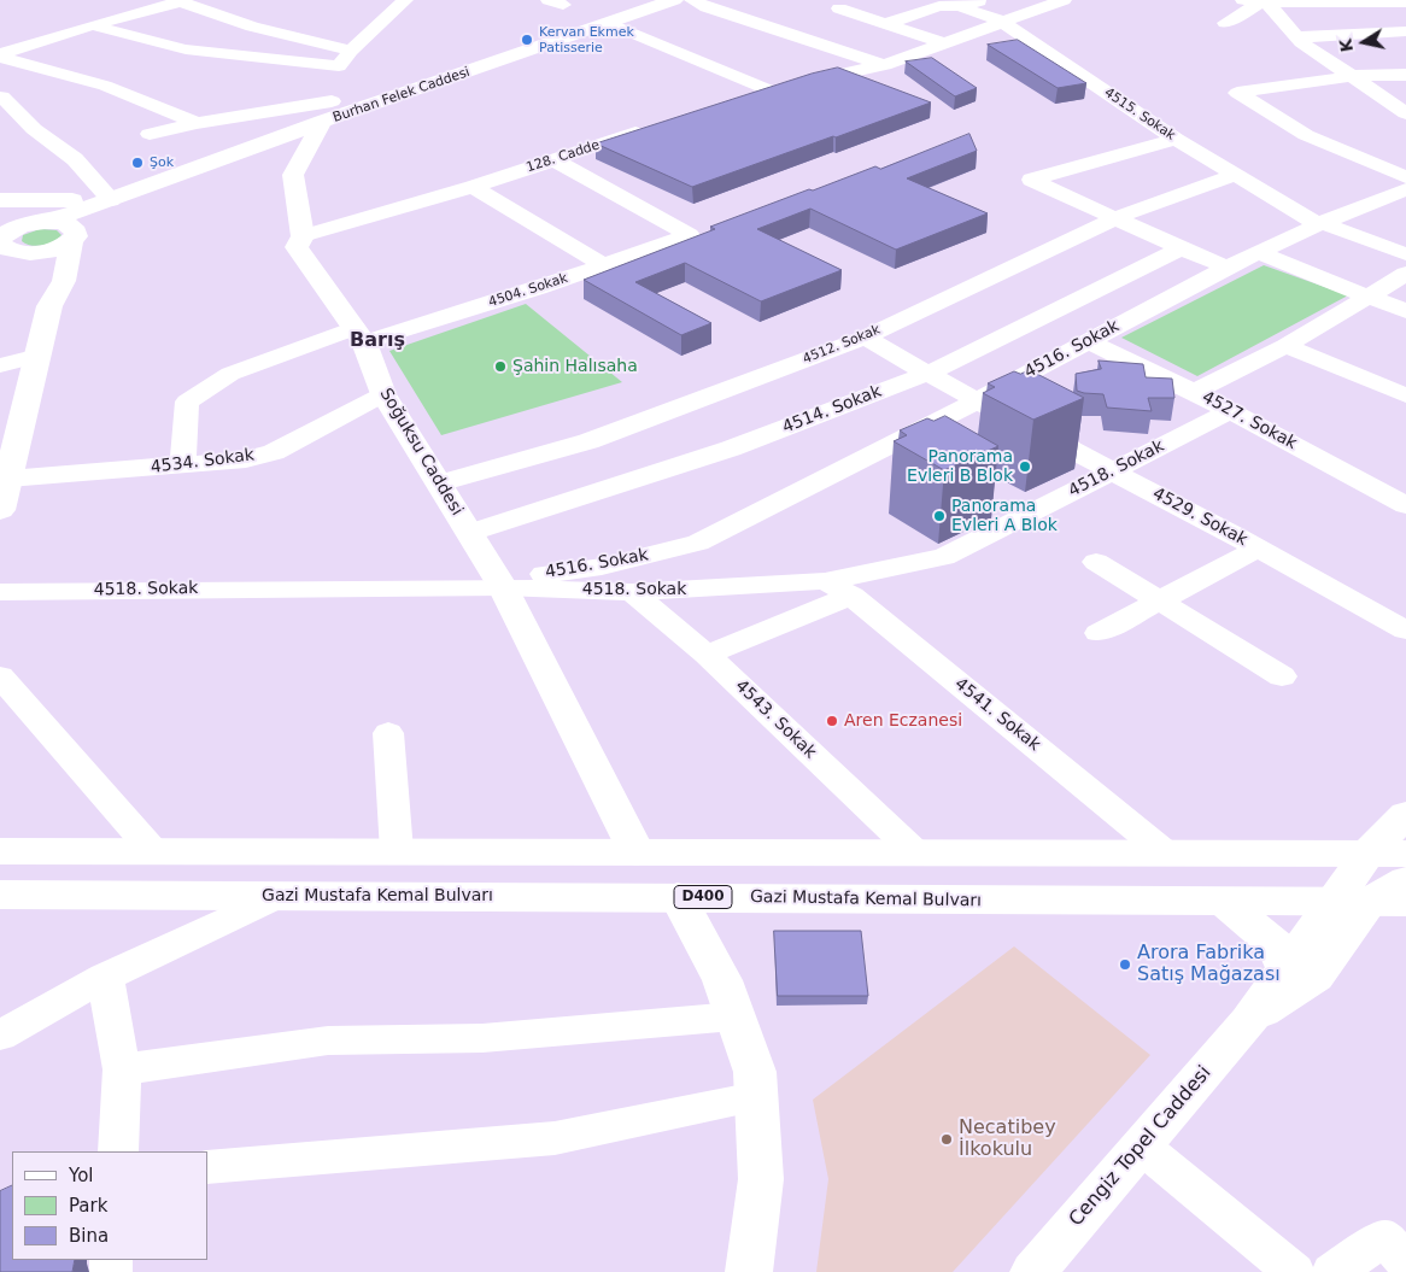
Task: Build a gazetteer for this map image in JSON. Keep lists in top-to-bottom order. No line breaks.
{"streets":{"main road":["Burhan Felek Caddesi","Soğuksu Caddesi","Gazi Mustafa Kemal Bulvarı","D400","Cengiz Topel Caddesi"],"street":["4515. Sokak","128. Cadde","4504. Sokak","4512. Sokak","4516. Sokak","4514. Sokak","4527. Sokak","4534. Sokak","4518. Sokak","4529. Sokak","4541. Sokak","4543. Sokak"]},"crossings":[["Burhan Felek Caddesi","Soğuksu Caddesi"],["4515. Sokak","4512. Sokak"],["4515. Sokak","4516. Sokak"],["128. Cadde","4504. Sokak"],["128. Cadde","Soğuksu Caddesi"],["4504. Sokak","Soğuksu Caddesi"],["4504. Sokak","4534. Sokak"],["4512. Sokak","Soğuksu Caddesi"],["4512. Sokak","4529. Sokak"],["4516. Sokak","4527. Sokak"],["4516. Sokak","Soğuksu Caddesi"],["4516. Sokak","4518. Sokak"],["4516. Sokak","4529. Sokak"],["4514. Sokak","Soğuksu Caddesi"],["4514. Sokak","4529. Sokak"],["4527. Sokak","4518. Sokak"],["Soğuksu Caddesi","4534. Sokak"],["Soğuksu Caddesi","4518. Sokak"],["4518. Sokak","4529. Sokak"],["4518. Sokak","4541. Sokak"],["4518. Sokak","4543. Sokak"],["Gazi Mustafa Kemal Bulvarı","Cengiz Topel Caddesi"]],"districts":["Barış"],"places":["Kervan Ekmek Patisserie","Şok","Şahin Halısaha","Panorama Evleri B Blok","Panorama Evleri A Blok","Aren Eczanesi","Arora Fabrika Satış Mağazası","Necatibey İlkokulu"],"legend":["Yol","Park","Bina"],"north":"left"}
